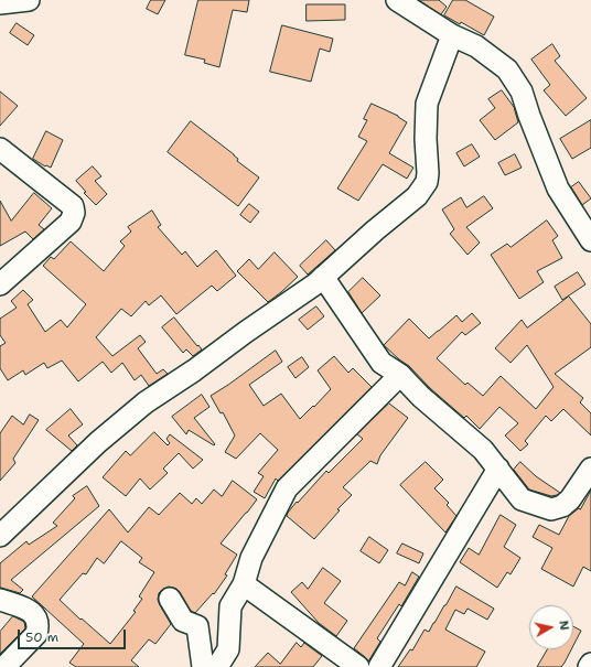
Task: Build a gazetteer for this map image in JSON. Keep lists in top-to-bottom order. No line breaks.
{"scale_bar":"50 m","north":"right"}
